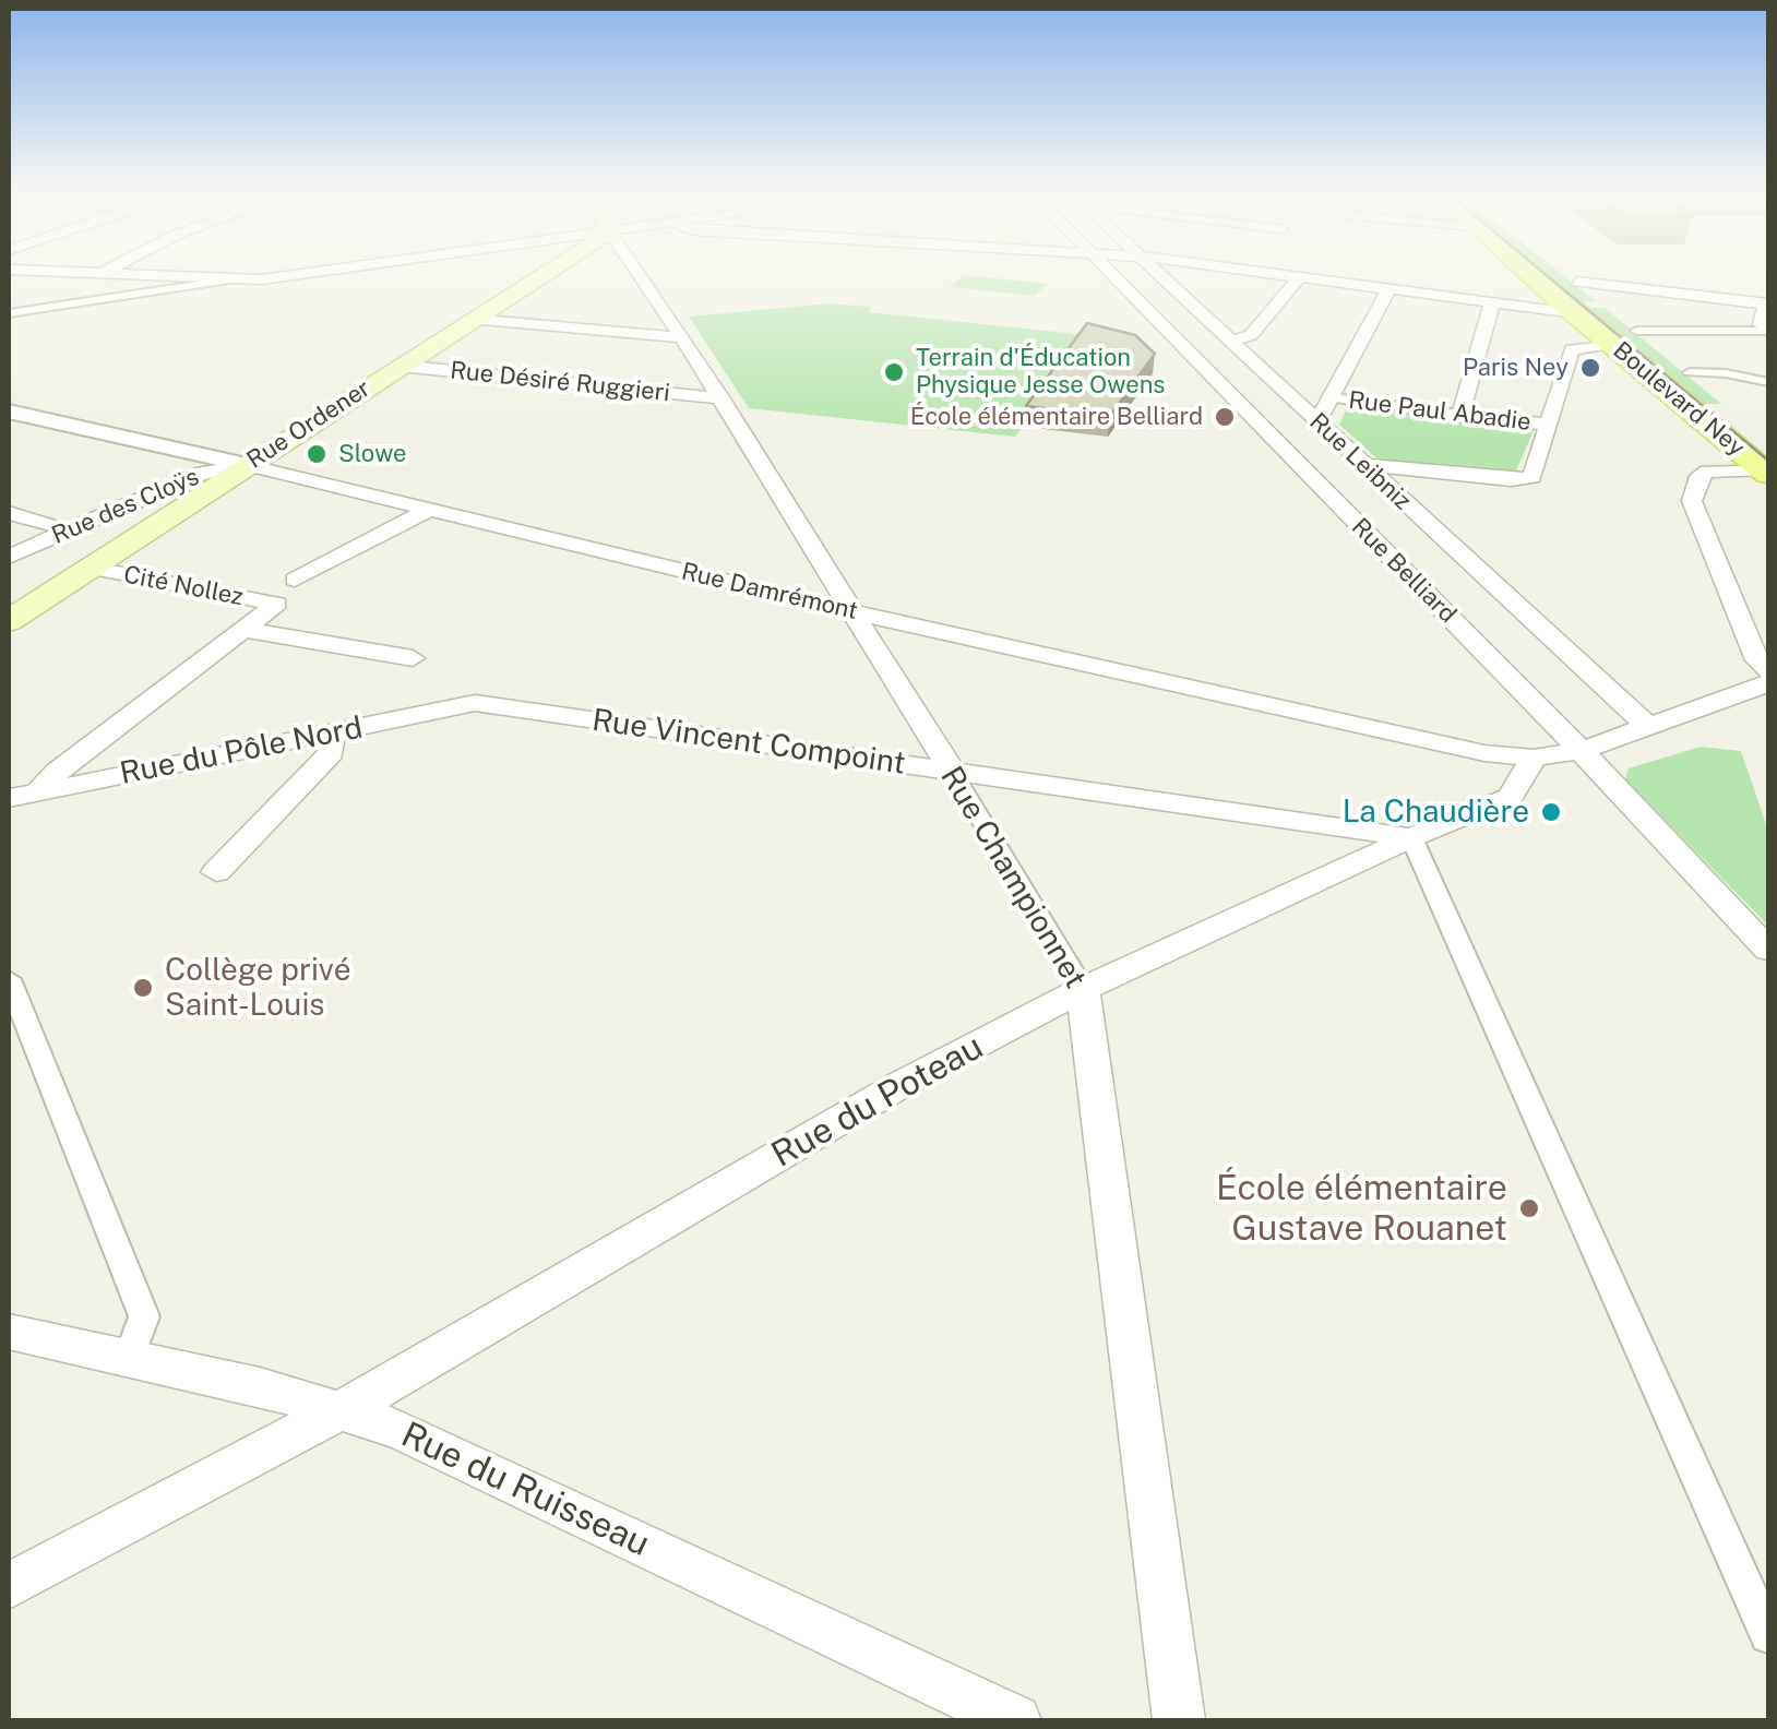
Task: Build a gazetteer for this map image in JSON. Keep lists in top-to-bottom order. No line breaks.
{"streets":{"main road":["Boulevard Ney","Rue Ordener"],"street":["Rue Désiré Ruggieri","Rue Paul Abadie","Rue Leibniz","Rue des Cloÿs","Rue Belliard","Cité Nollez","Rue Damrémont","Rue Vincent Compoint","Rue du Pôle Nord","Rue Championnet","Rue du Poteau","Rue du Ruisseau"]},"crossings":[["Rue Désiré Ruggieri","Rue Ordener"],["Rue Désiré Ruggieri","Rue Championnet"],["Rue Ordener","Rue des Cloÿs"],["Rue Ordener","Cité Nollez"],["Rue Ordener","Rue Damrémont"],["Rue des Cloÿs","Rue Damrémont"],["Rue Damrémont","Rue Championnet"],["Rue Damrémont","Rue du Poteau"],["Rue Vincent Compoint","Rue du Pôle Nord"],["Rue Vincent Compoint","Rue Championnet"],["Rue Vincent Compoint","Rue du Poteau"],["Rue Championnet","Rue du Poteau"],["Rue du Poteau","Rue du Ruisseau"]],"places":["Paris Ney","Terrain d'Éducation Physique Jesse Owens","École élémentaire Belliard","Slowe","La Chaudière","Collège privé Saint-Louis","École élémentaire Gustave Rouanet"]}
